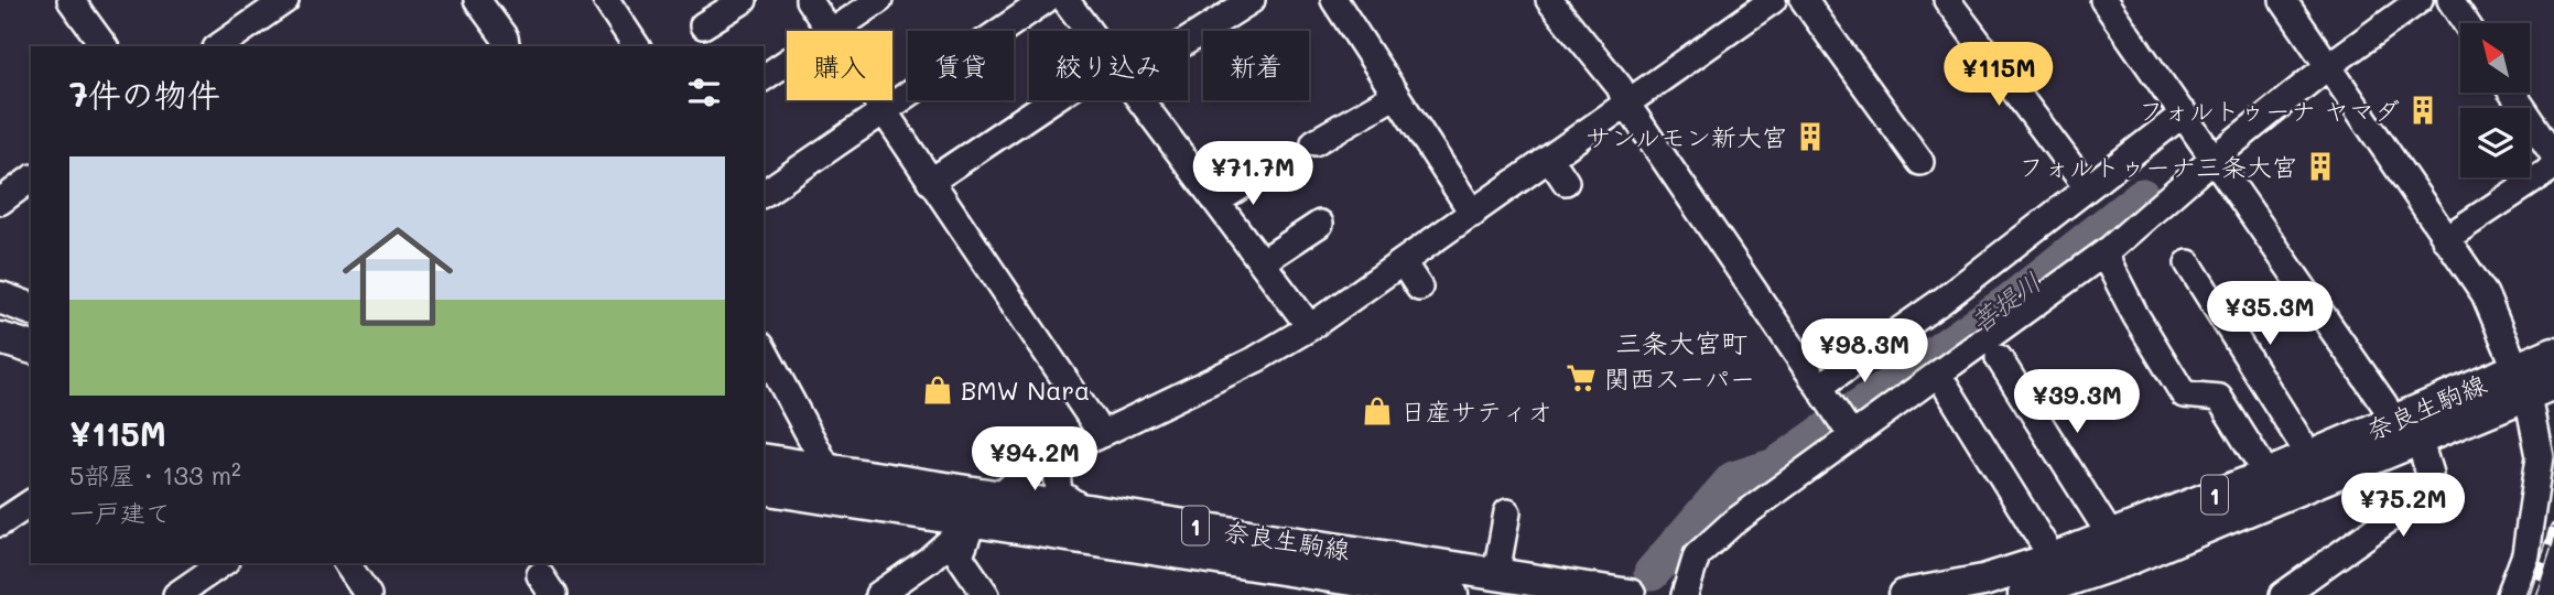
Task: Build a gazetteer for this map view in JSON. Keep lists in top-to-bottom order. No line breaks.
{"streets":{"main road":["奈良生駒線","1"]},"districts":["三条大宮町"],"water":["菩提川"],"places":{"building":["フォルトゥーナ ヤマダ","サンルモン新大宮","フォルトゥーナ三条大宮"],"supermarket":["関西スーパー"],"shop":["BMW Nara","日産サティオ"]},"north":"top left","page":{"chip":["購入","賃貸","絞り込み","新着"],"price":["¥115M","¥71.7M","¥35.3M","¥98.3M","¥39.3M","¥94.2M","¥75.2M"],"heading":"7件の物件","list":[{"name":"¥115M","note":"5部屋 · 133 m² · 一戸建て"}]}}
